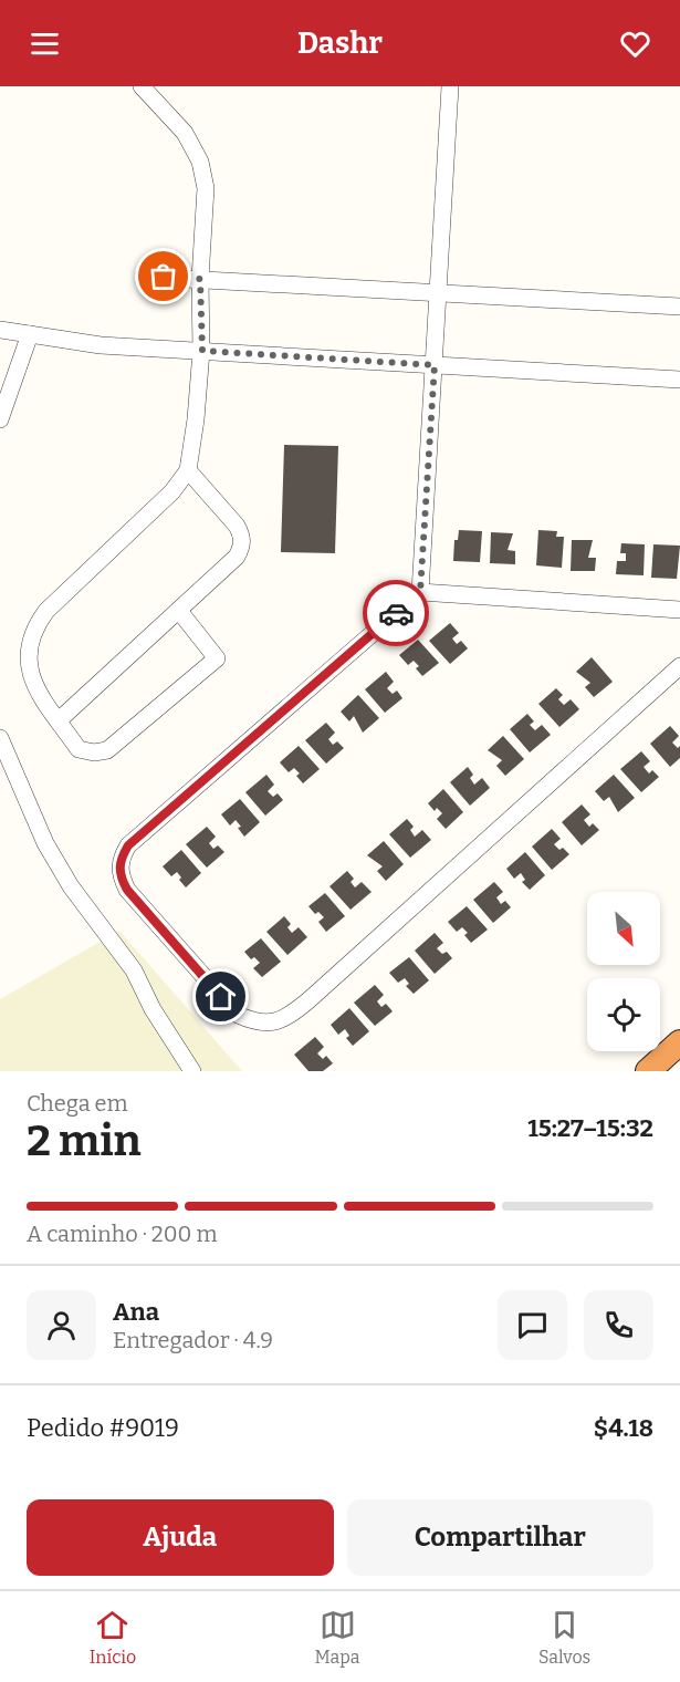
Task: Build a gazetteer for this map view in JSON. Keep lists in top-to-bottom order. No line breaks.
{"north":"bottom right","page":{"header":"Dashr","heading":["2 min","Chega em","15:27–15:32"],"panel":["Ana","Entregador · 4.9","Pedido #9019","$4.18"],"bar":"A caminho · 200 m","buttons":["Ajuda","Compartilhar"],"tabs":["Início","Mapa","Salvos"]}}
